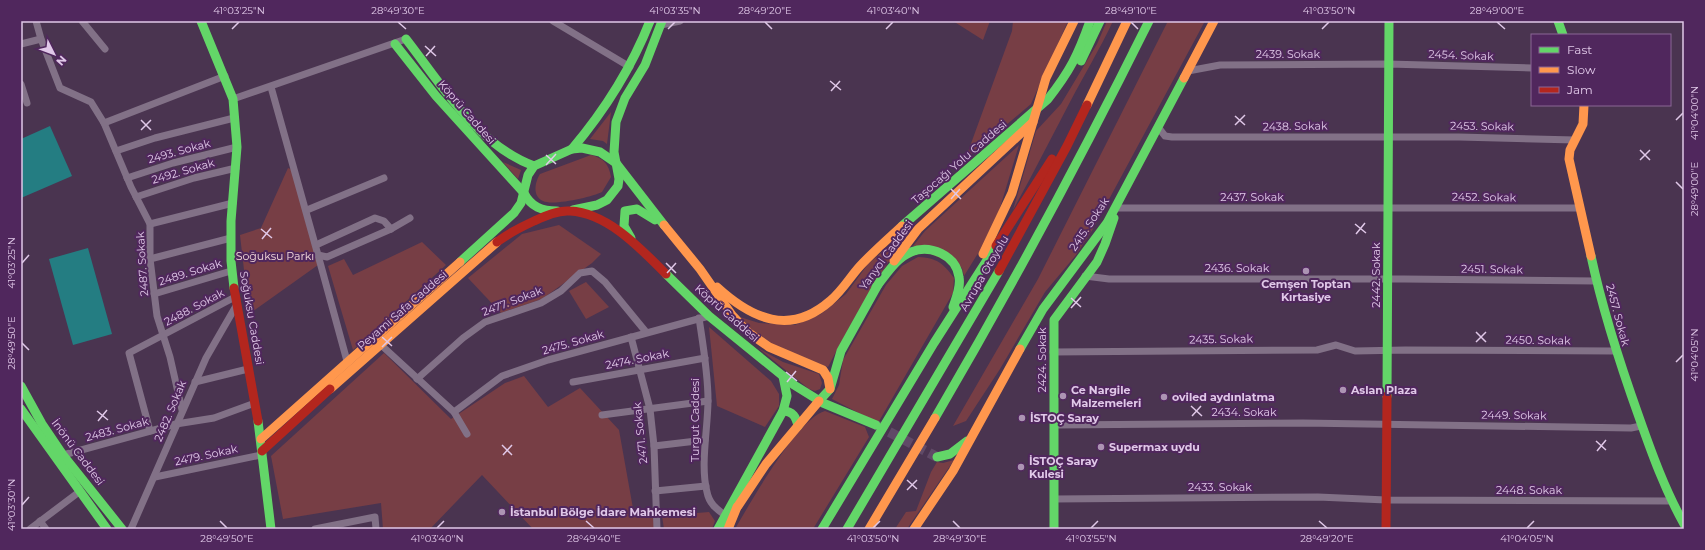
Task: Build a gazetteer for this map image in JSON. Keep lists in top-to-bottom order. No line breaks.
{"streets":{"main road":["Köprü Caddesi","Taşocağı Yolu Caddesi","2415. Sokak","Yanyol Caddesi","Avrupa Otoyolu","2442. Sokak","Peyami Safa Caddesi","2457. Sokak","Soğuksu Caddesi","2424. Sokak","İnönü Caddesi"],"street":["2439. Sokak","2454. Sokak","2438. Sokak","2453. Sokak","2493. Sokak","2492. Sokak","2437. Sokak","2452. Sokak","2487. Sokak","2436. Sokak","2451. Sokak","2489. Sokak","2477. Sokak","2488. Sokak","2435. Sokak","2450. Sokak","2475. Sokak","2474. Sokak","2482. Sokak","2434. Sokak","2449. Sokak","Turgut Caddesi","2483. Sokak","2471. Sokak","2479. Sokak","2433. Sokak","2448. Sokak"]},"crossings":[["2439. Sokak","2454. Sokak"],["2439. Sokak","2415. Sokak"],["2439. Sokak","2442. Sokak"],["2454. Sokak","2442. Sokak"],["Köprü Caddesi","Taşocağı Yolu Caddesi"],["Köprü Caddesi","Yanyol Caddesi"],["Köprü Caddesi","Peyami Safa Caddesi"],["Köprü Caddesi","2475. Sokak"],["2438. Sokak","2453. Sokak"],["2438. Sokak","2415. Sokak"],["2438. Sokak","2442. Sokak"],["2453. Sokak","2442. Sokak"],["2453. Sokak","2457. Sokak"],["2493. Sokak","2487. Sokak"],["2493. Sokak","Soğuksu Caddesi"],["2492. Sokak","2487. Sokak"],["2492. Sokak","Soğuksu Caddesi"],["2437. Sokak","2452. Sokak"],["2437. Sokak","2415. Sokak"],["2437. Sokak","2442. Sokak"],["2437. Sokak","2424. Sokak"],["2452. Sokak","2442. Sokak"],["2452. Sokak","2457. Sokak"],["2415. Sokak","2424. Sokak"],["2487. Sokak","2489. Sokak"],["2487. Sokak","2488. Sokak"],["2487. Sokak","2482. Sokak"],["2436. Sokak","2451. Sokak"],["2436. Sokak","2442. Sokak"],["2436. Sokak","2424. Sokak"],["2451. Sokak","2442. Sokak"],["2451. Sokak","2457. Sokak"],["2489. Sokak","Soğuksu Caddesi"],["2442. Sokak","2435. Sokak"],["2442. Sokak","2450. Sokak"],["2442. Sokak","2434. Sokak"],["2442. Sokak","2449. Sokak"],["2442. Sokak","2433. Sokak"],["2442. Sokak","2448. Sokak"],["2477. Sokak","2475. Sokak"],["2488. Sokak","Soğuksu Caddesi"],["2488. Sokak","2482. Sokak"],["2488. Sokak","2483. Sokak"],["Peyami Safa Caddesi","Soğuksu Caddesi"],["Peyami Safa Caddesi","2479. Sokak"],["2457. Sokak","2450. Sokak"],["2457. Sokak","2449. Sokak"],["2457. Sokak","2448. Sokak"],["Soğuksu Caddesi","2482. Sokak"],["Soğuksu Caddesi","2483. Sokak"],["Soğuksu Caddesi","2479. Sokak"],["2435. Sokak","2450. Sokak"],["2435. Sokak","2424. Sokak"],["2475. Sokak","Turgut Caddesi"],["2475. Sokak","2471. Sokak"],["2474. Sokak","Turgut Caddesi"],["2474. Sokak","2471. Sokak"],["2424. Sokak","2434. Sokak"],["2424. Sokak","2433. Sokak"],["2482. Sokak","2483. Sokak"],["2482. Sokak","2479. Sokak"],["2434. Sokak","2449. Sokak"],["2483. Sokak","İnönü Caddesi"],["2433. Sokak","2448. Sokak"]],"parks":["Soğuksu Parkı"],"places":["Cemşen Toptan Kırtasiye","Aslan Plaza","Ce Nargile Malzemeleri","oviled aydınlatma","İSTOÇ Saray","Supermax uydu","İSTOÇ Saray Kulesi","İstanbul Bölge İdare Mahkemesi"],"legend":["Fast","Slow","Jam"],"north":"bottom right","coordinates":["41°03'25\"N","28°49'30\"E","41°03'35\"N","28°49'20\"E","41°03'40\"N","28°49'10\"E","41°03'50\"N","28°49'00\"E","41°04'00\"N","28°49'50\"E","41°04'05\"N","41°03'30\"N","28°49'40\"E","41°03'55\"N"]}
